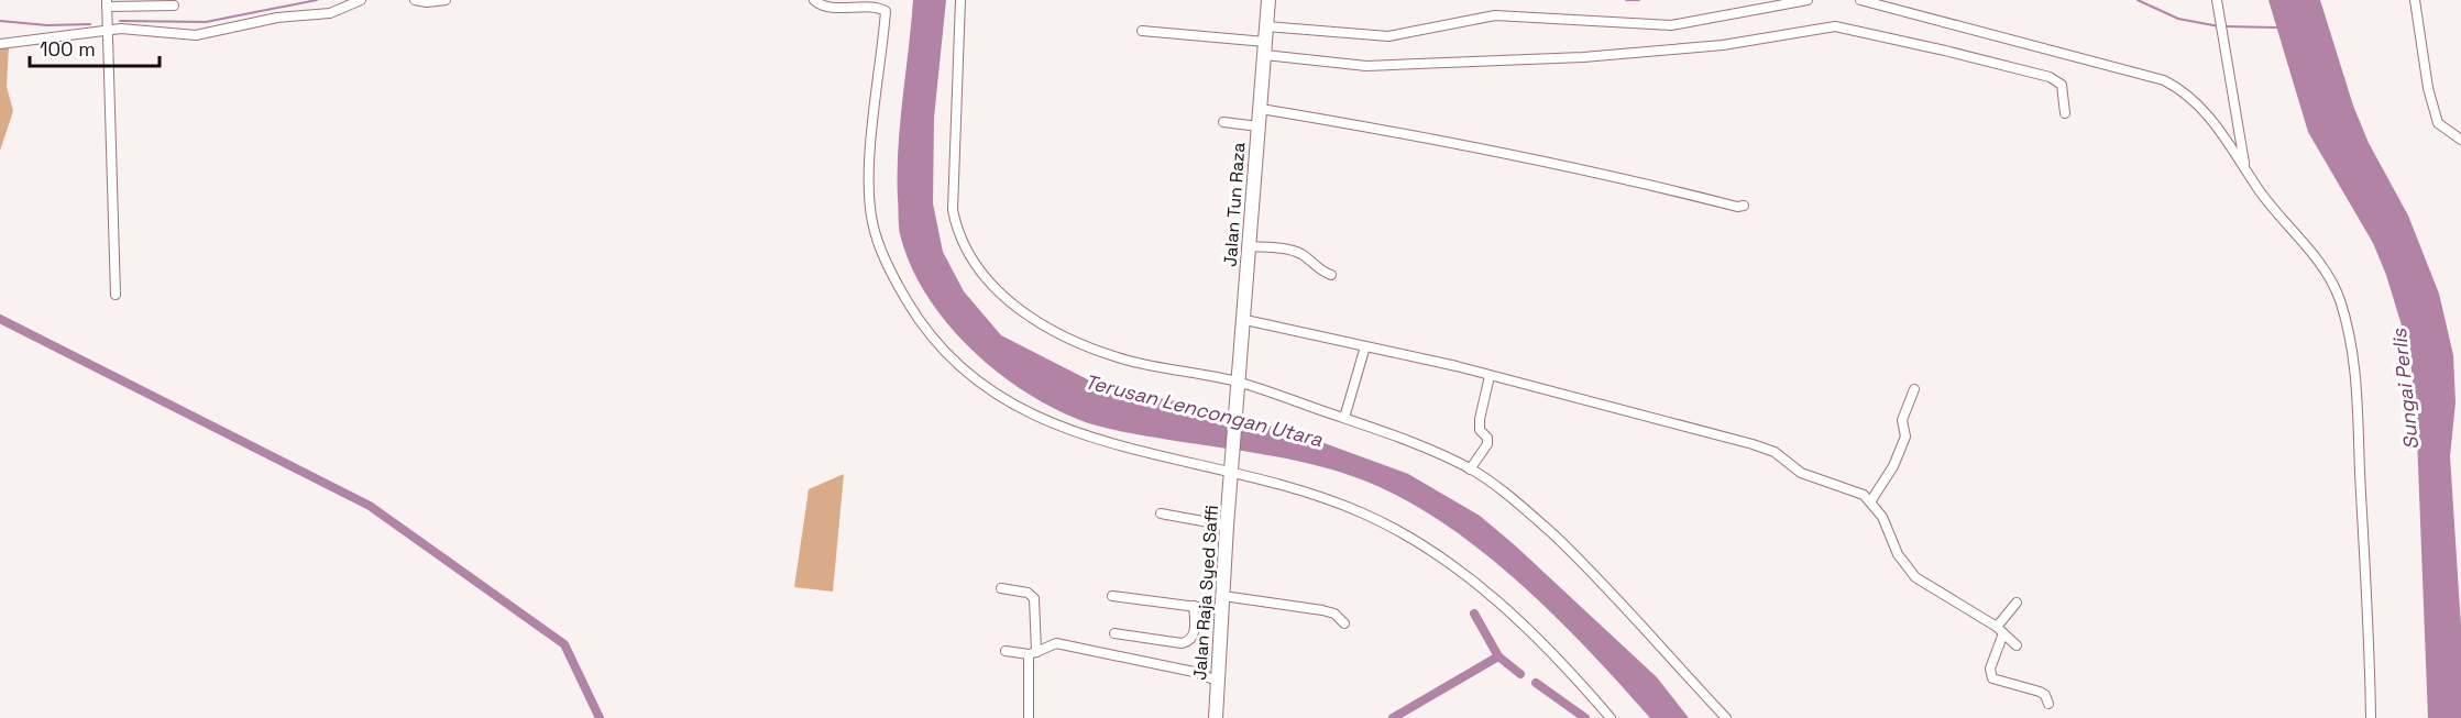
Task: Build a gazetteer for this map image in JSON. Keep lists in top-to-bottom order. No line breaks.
{"streets":{"main road":["Jalan Tun Raza","Jalan Raja Syed Saffi"]},"crossings":[["Jalan Tun Raza","Jalan Raja Syed Saffi"]],"water":["Sungai Perlis","Terusan Lencongan Utara"],"scale_bar":"100 m"}
